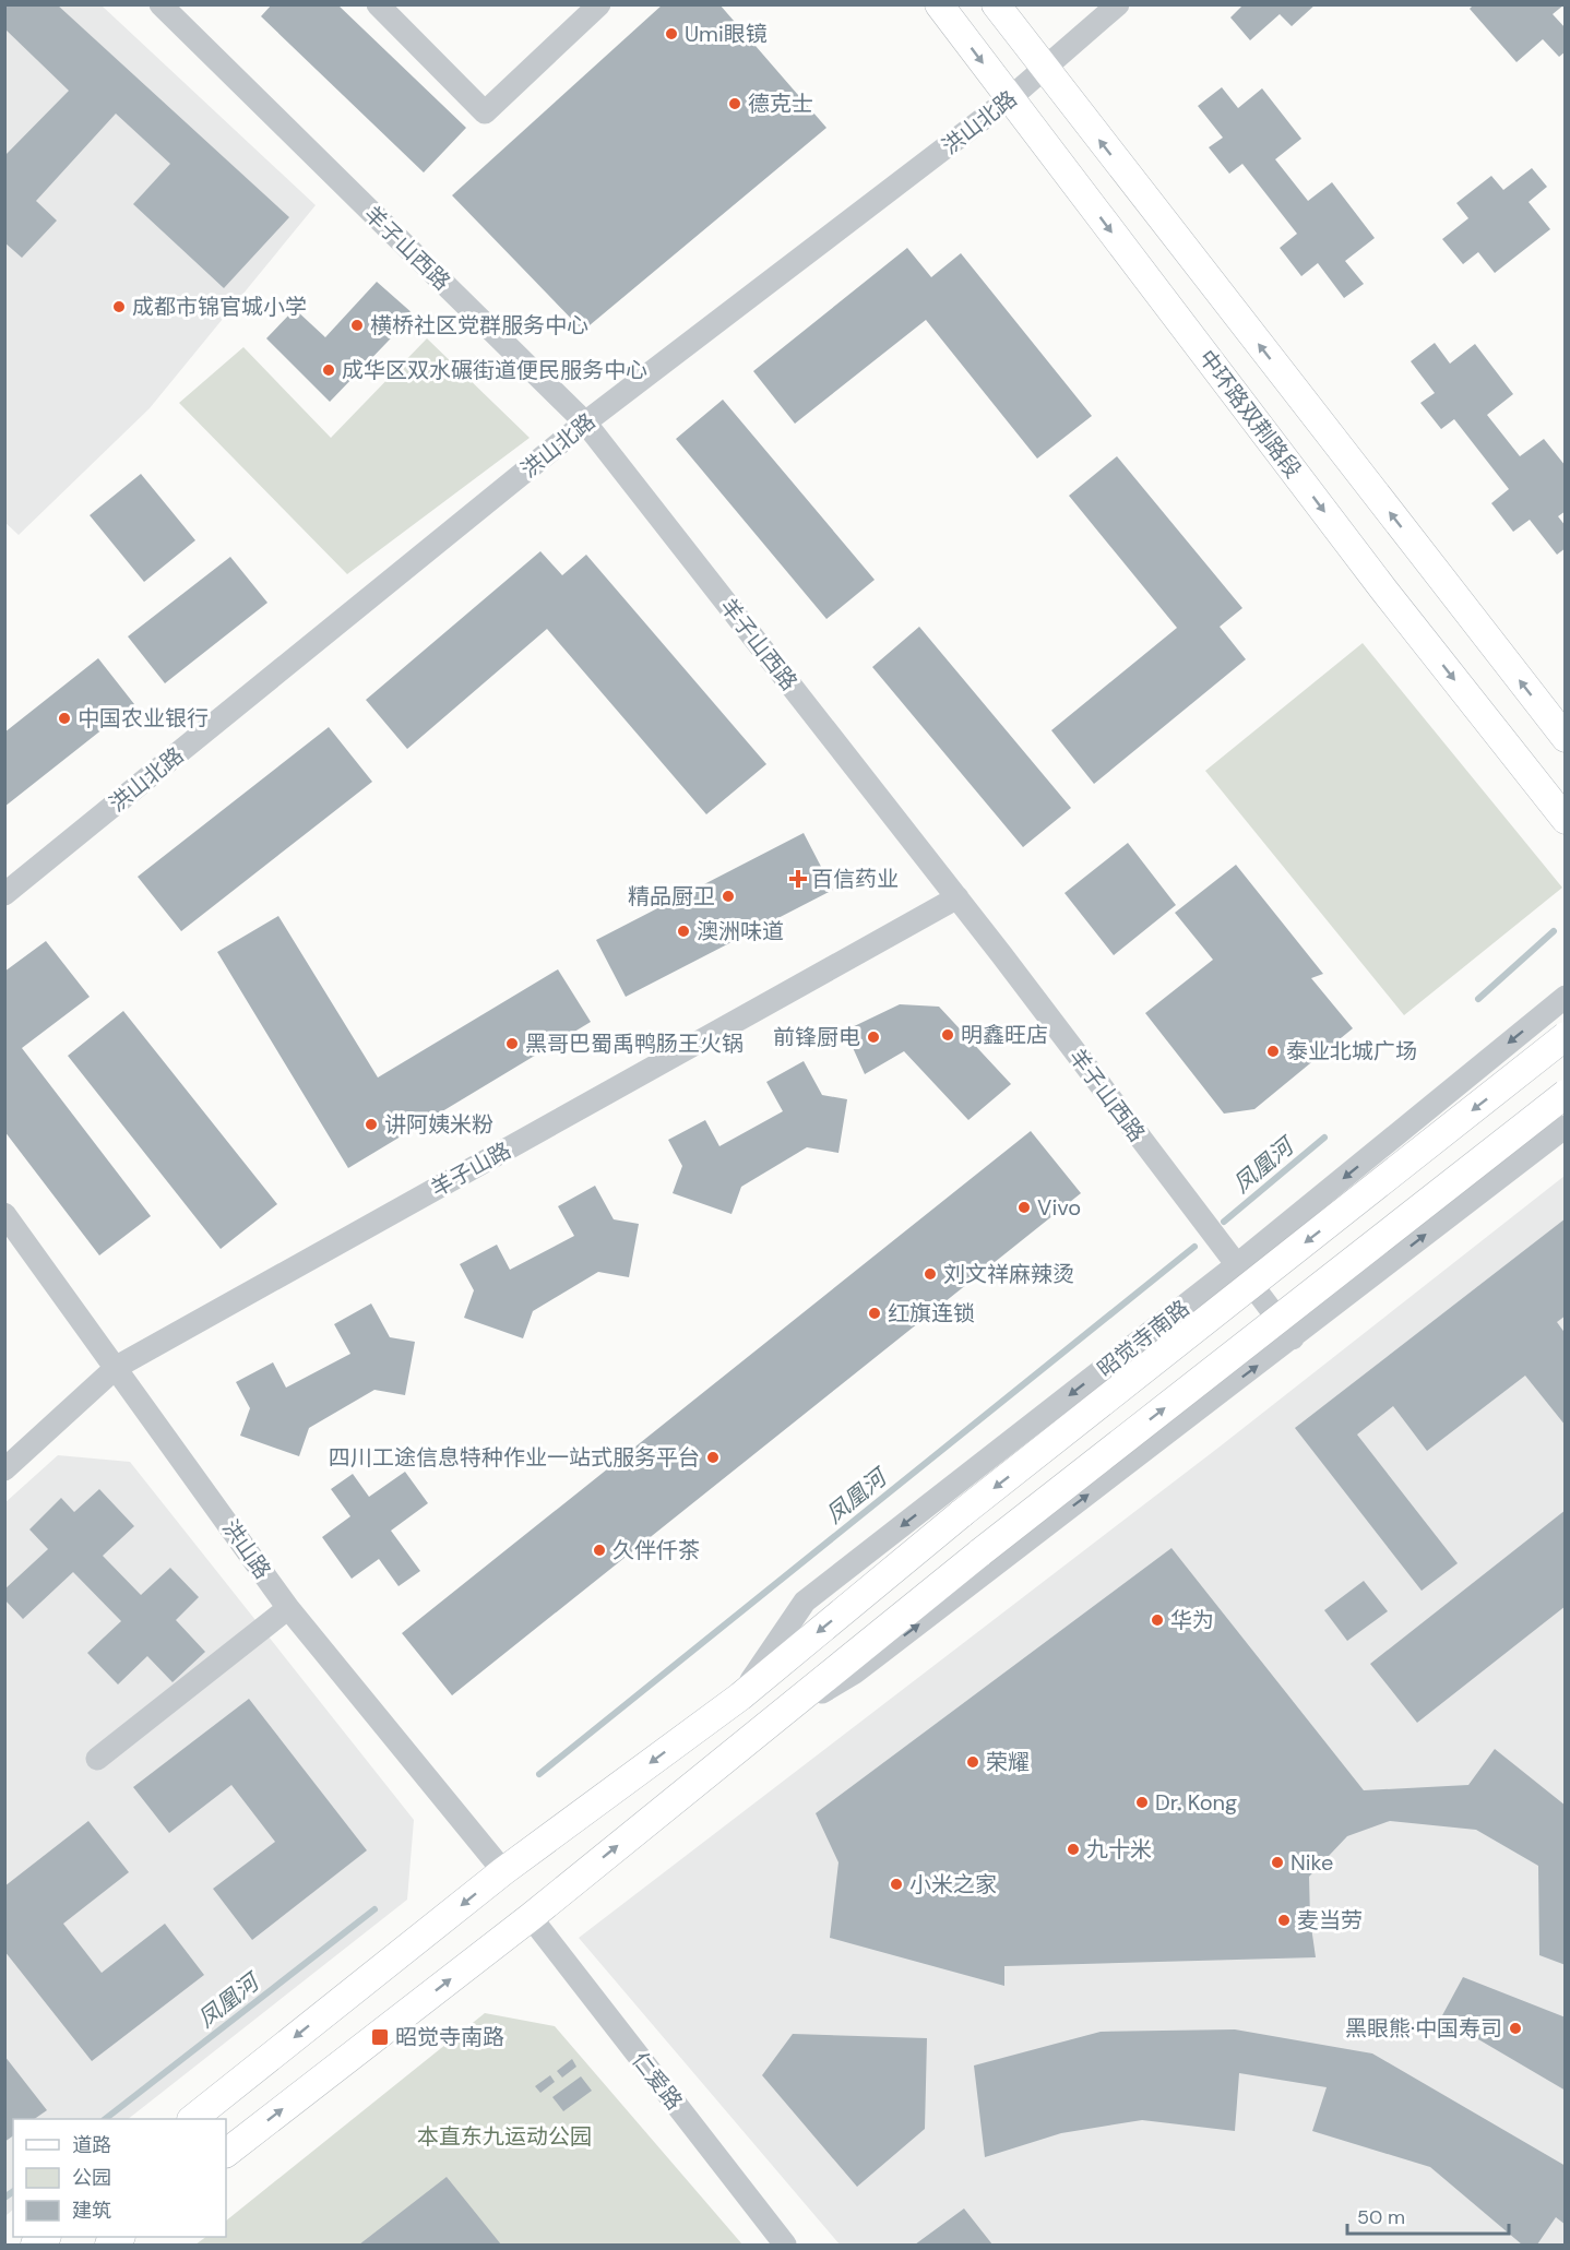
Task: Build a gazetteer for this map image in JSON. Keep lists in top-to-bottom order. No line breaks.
{"streets":{"main road":["中环路双荆路段","昭觉寺南路"],"street":["洪山北路","羊子山西路","羊子山路","洪山路","仁爱路"]},"crossings":[["洪山北路","羊子山西路"],["洪山北路","中环路双荆路段"],["羊子山西路","羊子山路"],["羊子山西路","昭觉寺南路"],["羊子山路","洪山路"],["昭觉寺南路","洪山路"]],"water":["凤凰河"],"parks":["本直东九运动公园"],"places":{"other":["Umi眼镜","德克士","成都市锦官城小学","横桥社区党群服务中心","成华区双水碾街道便民服务中心","中国农业银行","精品厨卫","澳洲味道","明鑫旺店","前锋厨电","黑哥巴蜀禹鸭肠王火锅","泰业北城广场","讲阿姨米粉","Vivo","刘文祥麻辣烫","红旗连锁","四川工途信息特种作业一站式服务平台","久伴仟茶","华为","荣耀","Dr. Kong","九十米","Nike","小米之家","麦当劳","黑眼熊·中国寿司"],"health":["百信药业"],"transit":["昭觉寺南路"]},"legend":["道路","公园","建筑"],"scale_bar":"50 m"}
